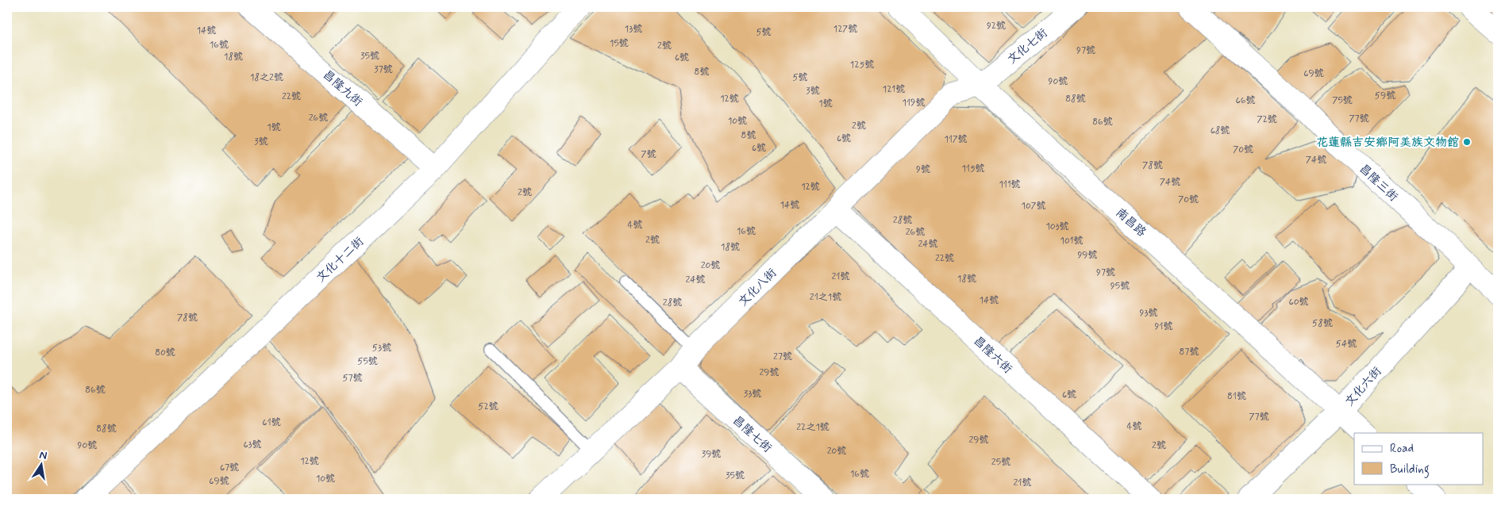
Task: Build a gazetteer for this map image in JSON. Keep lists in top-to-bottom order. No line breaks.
{"streets":{"street":["文化七街","昌隆九街","昌隆三街","南昌路","文化十二街","文化八街","昌隆六街","文化六街","昌隆七街"]},"crossings":[["文化七街","南昌路"],["文化七街","文化八街"],["昌隆九街","文化十二街"],["昌隆三街","文化六街"],["南昌路","文化八街"],["南昌路","文化六街"],["文化八街","昌隆六街"],["文化八街","昌隆七街"]],"places":["花蓮縣吉安鄉阿美族文物館"],"house_numbers":["92號","13號","127號","14號","5號","15號","16號","2號","97號","35號","18號","6號","125號","37號","8號","69號","18之2號","5號","90號","121號","3號","59號","22號","12號","88號","66號","75號","119號","1號","26號","77號","72號","10號","86號","2號","1號","68號","8號","6號","117號","3號","6號","70號","7號","74號","78號","115號","9號","74號","111號","12號","2號","70號","14號","107號","28號","4號","103號","16號","26號","2號","101號","24號","18號","99號","22號","20號","97號","21號","18號","24號","95號","21之1號","14號","60號","28號","93號","78號","58號","91號","54號","53號","87號","80號","27號","55號","29號","57號","86號","33號","6號","81號","52號","77號","61號","4號","22之1號","88號","29號","63號","90號","2號","20號","39號","12號","25號","67號","16號","35號","10號","69號","21號"],"legend":["Road","Building"],"north":"top"}
